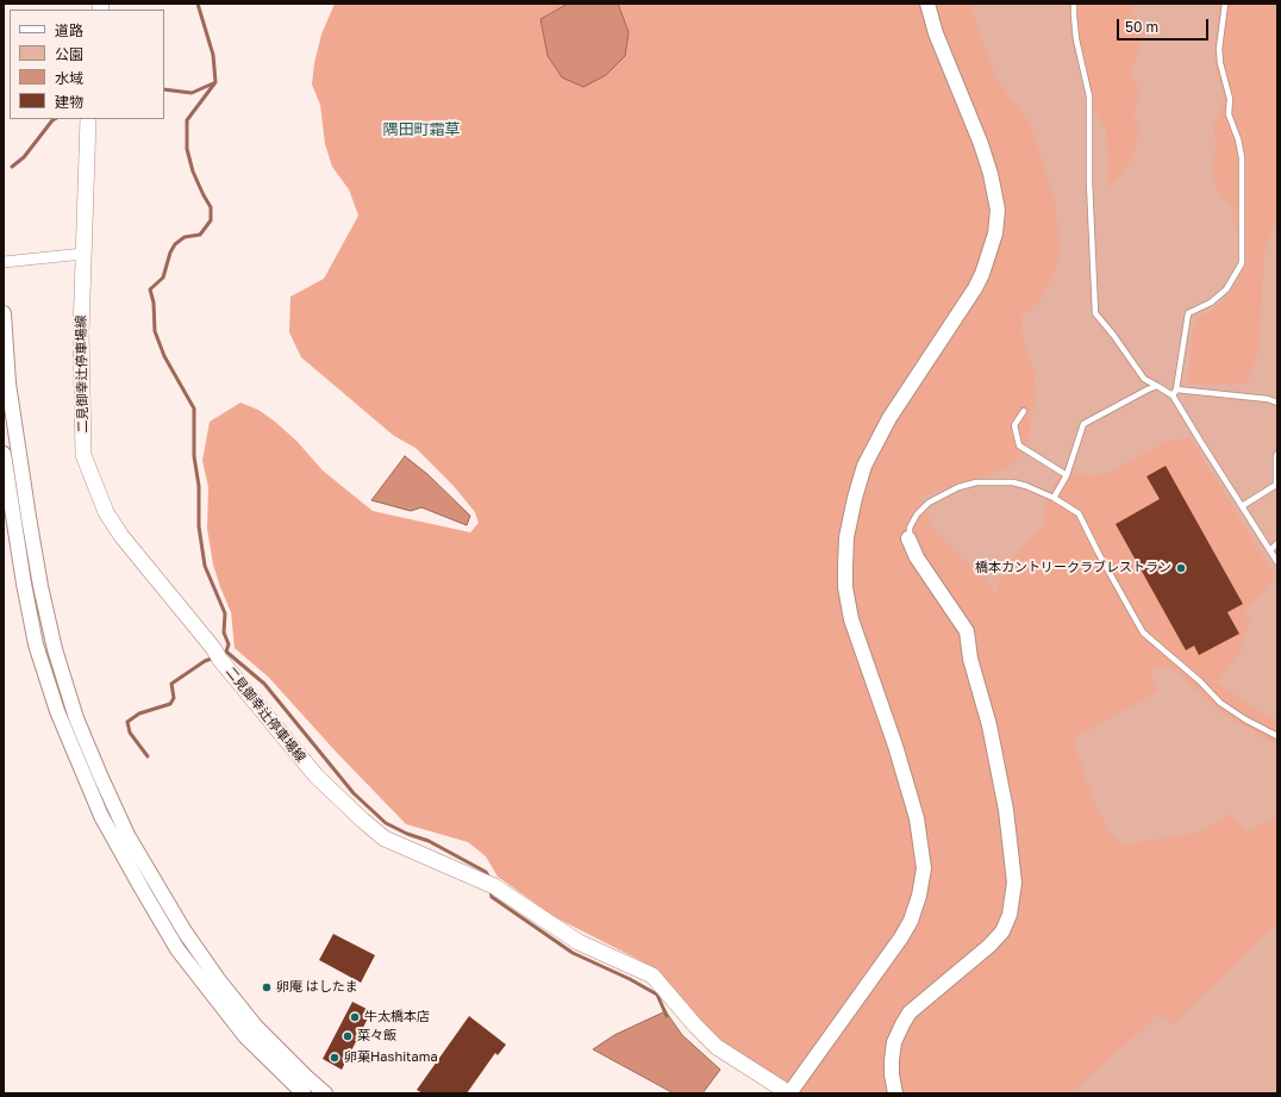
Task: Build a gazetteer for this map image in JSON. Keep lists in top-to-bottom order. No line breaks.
{"streets":{"main road":["二見御幸辻停車場線"]},"districts":["隅田町霜草"],"places":["橋本カントリークラブレストラン","卵庵 はしたま","牛太橋本店","菜々飯","卵菓Hashitama"],"legend":["道路","公園","水域","建物"],"scale_bar":"50 m"}
